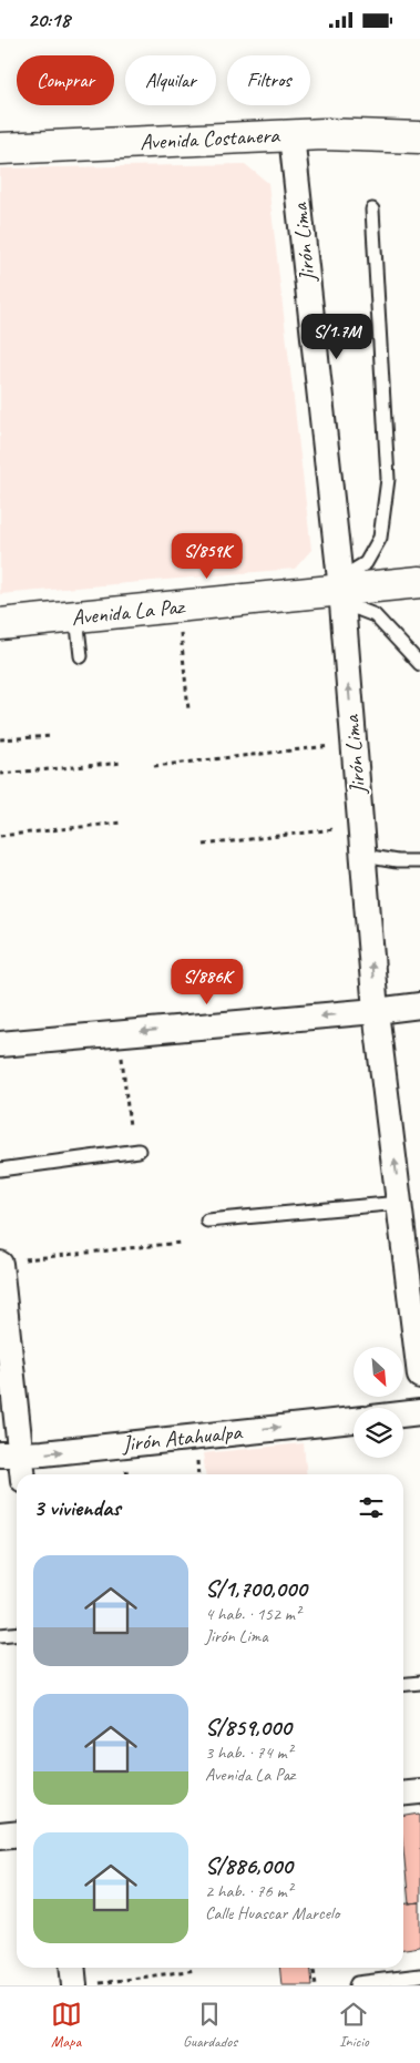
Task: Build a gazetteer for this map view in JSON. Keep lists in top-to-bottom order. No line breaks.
{"streets":{"street":["Avenida Costanera","Jirón Lima","Avenida La Paz","Jirón Atahualpa"]},"crossings":[["Avenida Costanera","Jirón Lima"],["Jirón Lima","Avenida La Paz"]],"one_way":["Jirón Lima","Jirón Atahualpa"],"north":"bottom right","page":{"status":"20:18","chip":["Comprar","Alquilar","Filtros"],"price":["S/1.7M","S/859K","S/886K"],"heading":"3 viviendas","list":[{"name":"S/1,700,000","note":"4 hab. · 152 m² · Jirón Lima"},{"name":"S/859,000","note":"3 hab. · 74 m² · Avenida La Paz"},{"name":"S/886,000","note":"2 hab. · 76 m² · Calle Huascar Marcelo"}],"tabs":["Mapa","Guardados","Inicio"]}}
